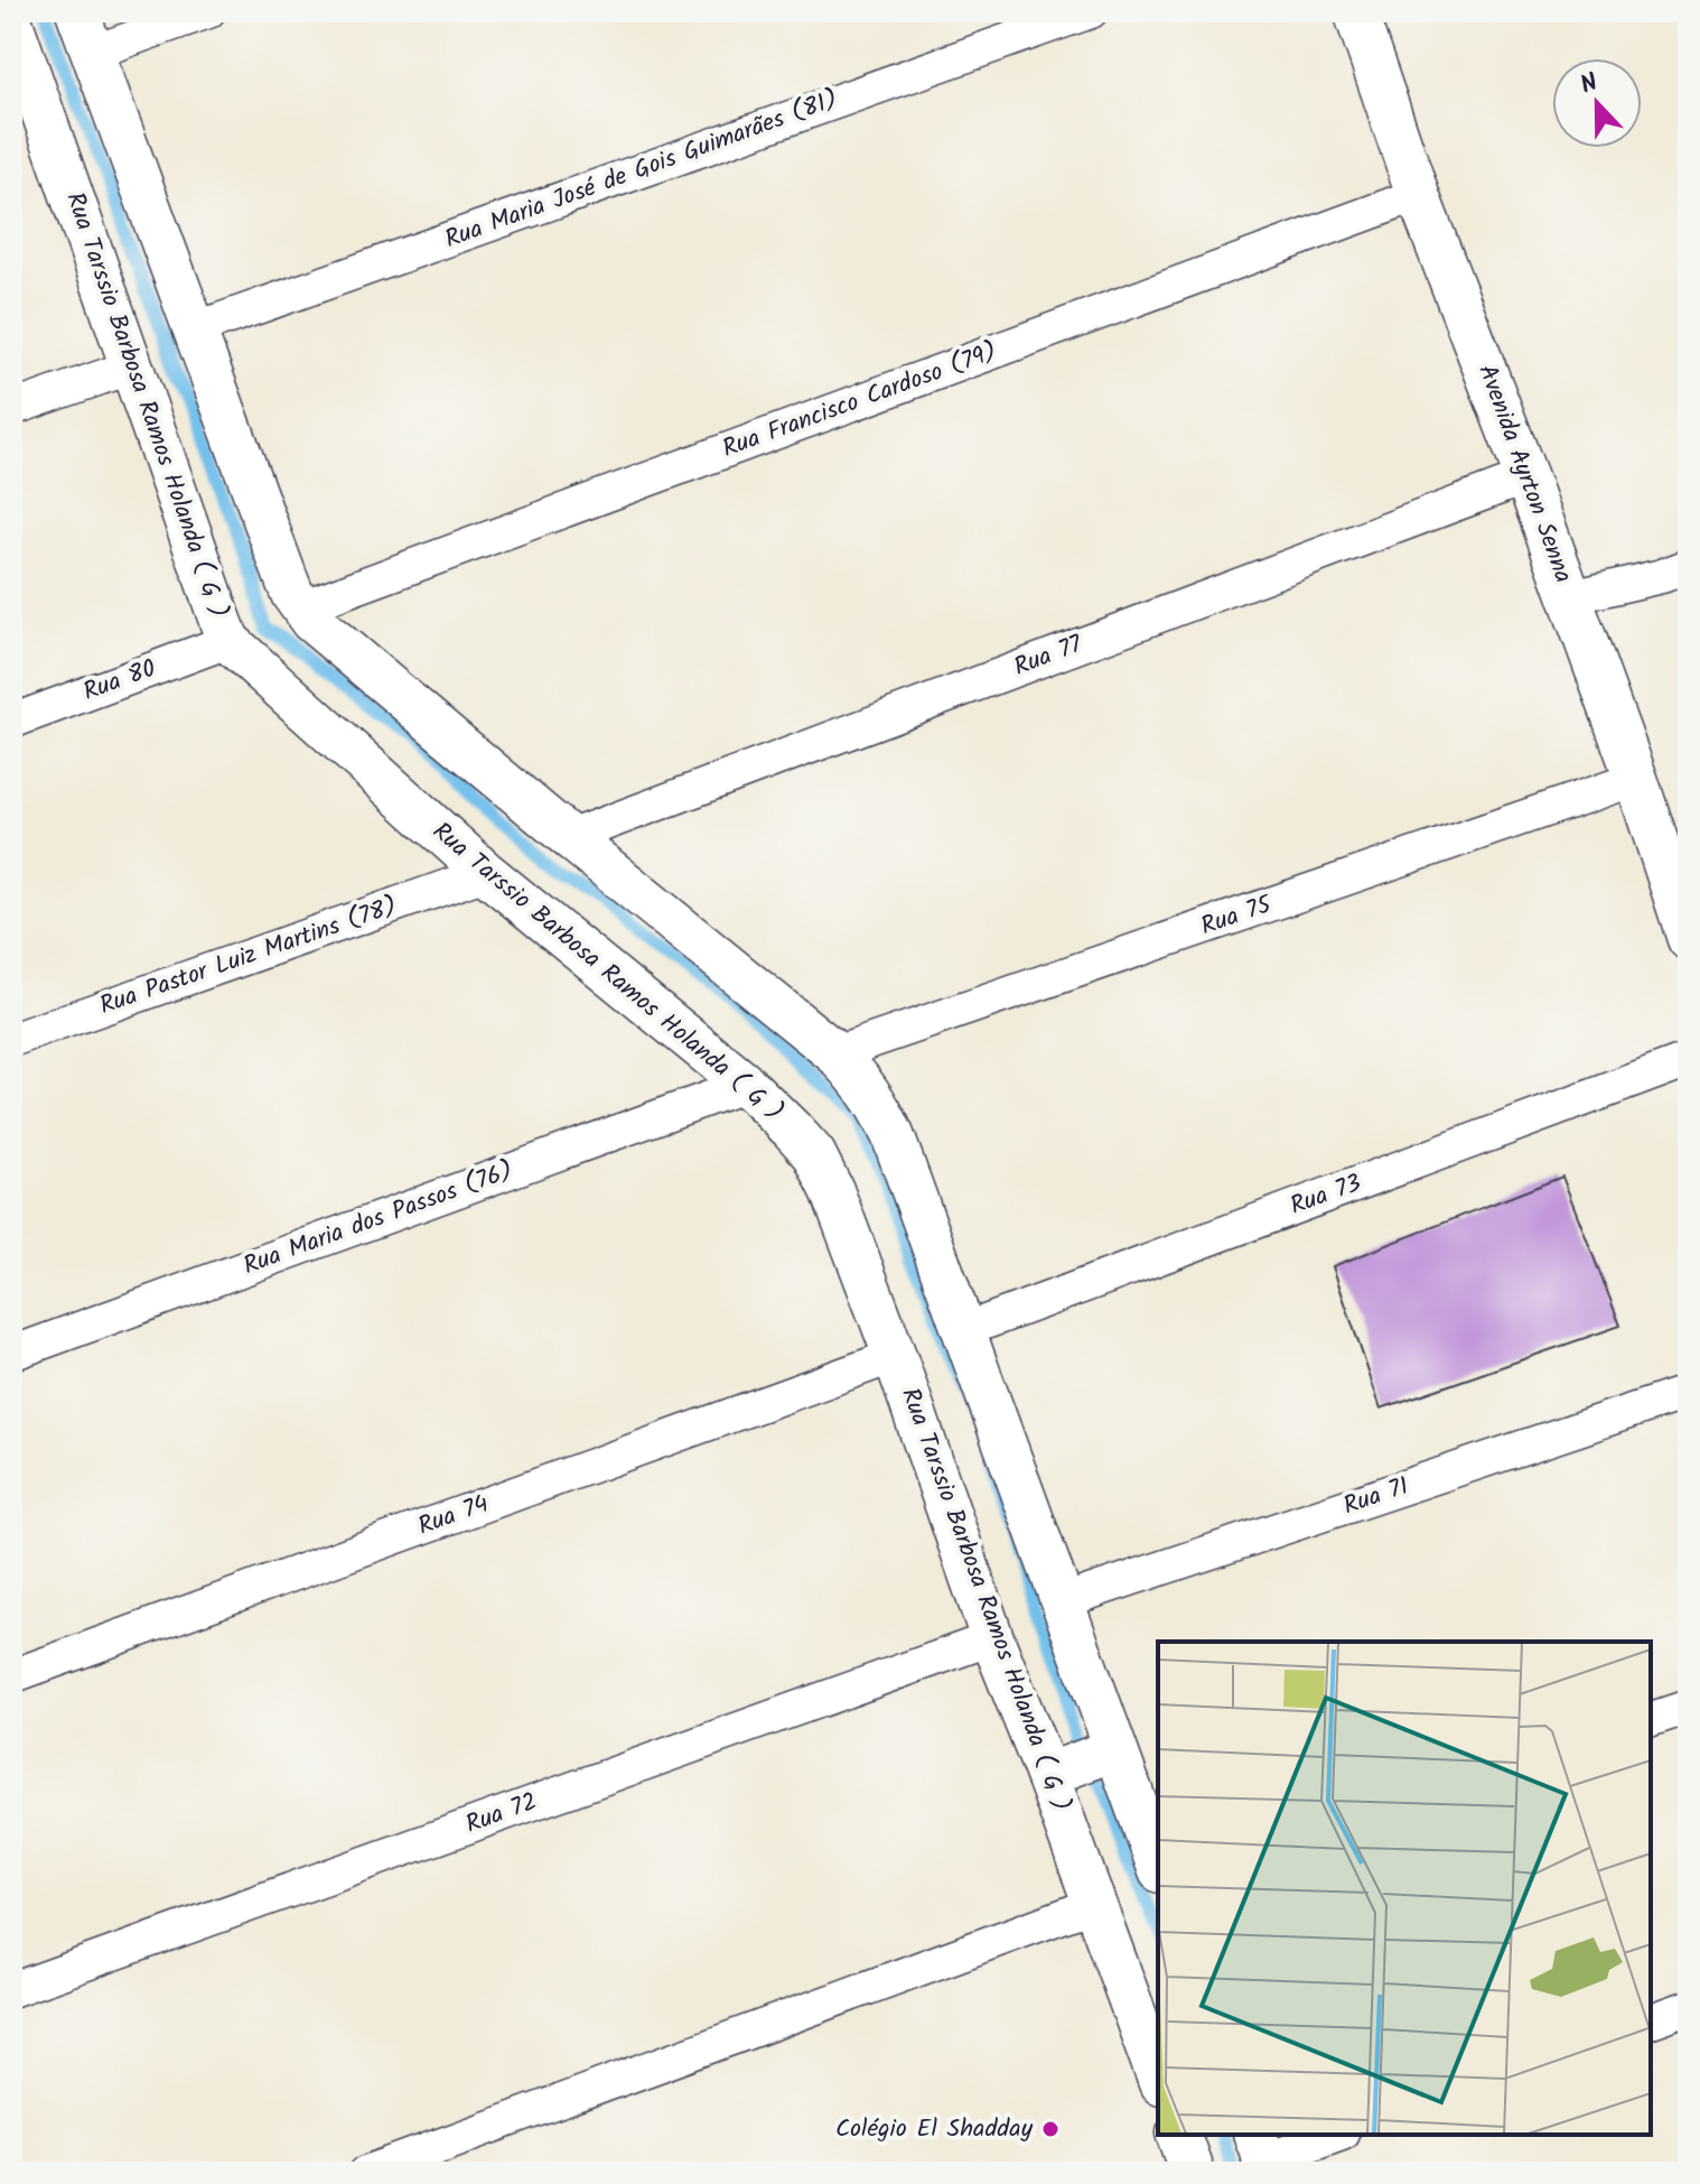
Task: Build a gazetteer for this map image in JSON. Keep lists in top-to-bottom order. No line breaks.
{"streets":{"street":["Rua Maria José de Gois Guimarães (81)","Rua Francisco Cardoso (79)","Rua Tarssio Barbosa Ramos Holanda ( G )","Avenida Ayrton Senna","Rua 77","Rua 80","Rua 75","Rua Pastor Luiz Martins (78)","Rua 73","Rua Maria dos Passos (76)","Rua 71","Rua 74","Rua 72"]},"crossings":[["Rua Francisco Cardoso (79)","Avenida Ayrton Senna"],["Rua Tarssio Barbosa Ramos Holanda ( G )","Rua 80"],["Rua Tarssio Barbosa Ramos Holanda ( G )","Rua Pastor Luiz Martins (78)"],["Rua Tarssio Barbosa Ramos Holanda ( G )","Rua Maria dos Passos (76)"],["Rua Tarssio Barbosa Ramos Holanda ( G )","Rua 74"],["Rua Tarssio Barbosa Ramos Holanda ( G )","Rua 72"],["Avenida Ayrton Senna","Rua 77"],["Avenida Ayrton Senna","Rua 75"]],"places":["Colégio El Shadday"],"north":"top"}
